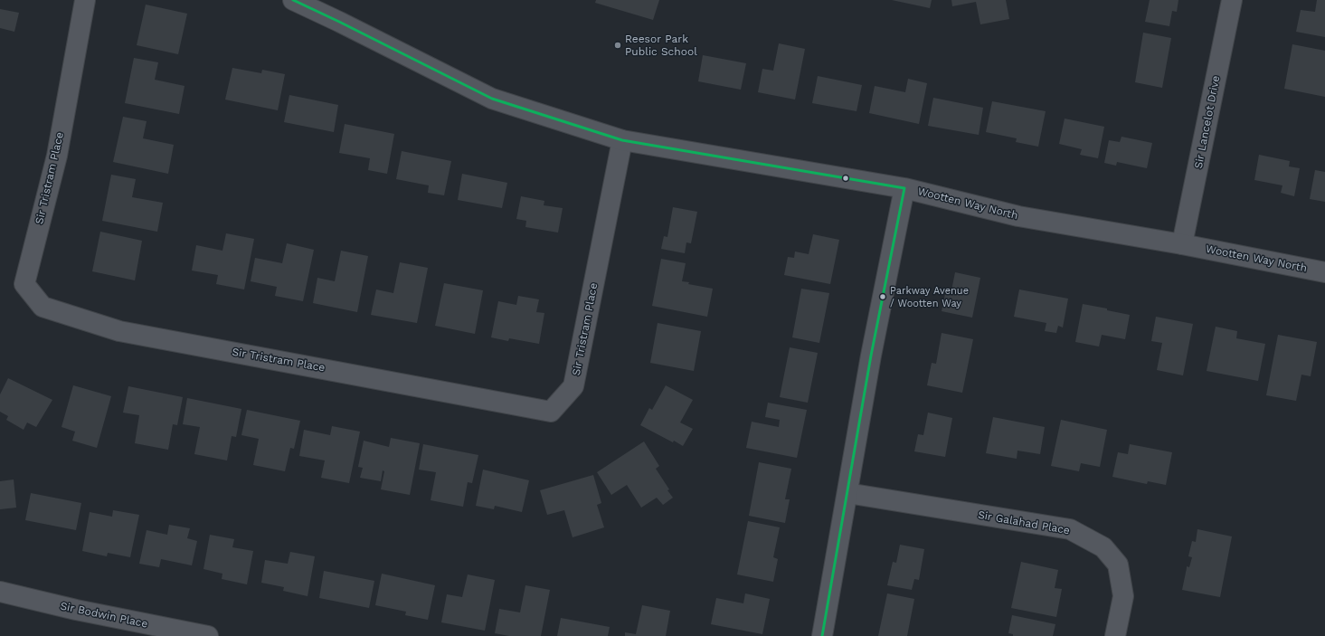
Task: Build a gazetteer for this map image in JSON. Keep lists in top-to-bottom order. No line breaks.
{"streets":{"street":["Sir Lancelot Drive","Sir Tristram Place","Wootten Way North","Sir Galahad Place","Sir Bodwin Place"]},"crossings":[["Sir Lancelot Drive","Wootten Way North"],["Sir Tristram Place","Wootten Way North"]],"places":["Reesor Park Public School","Parkway Avenue / Wootten Way"]}
